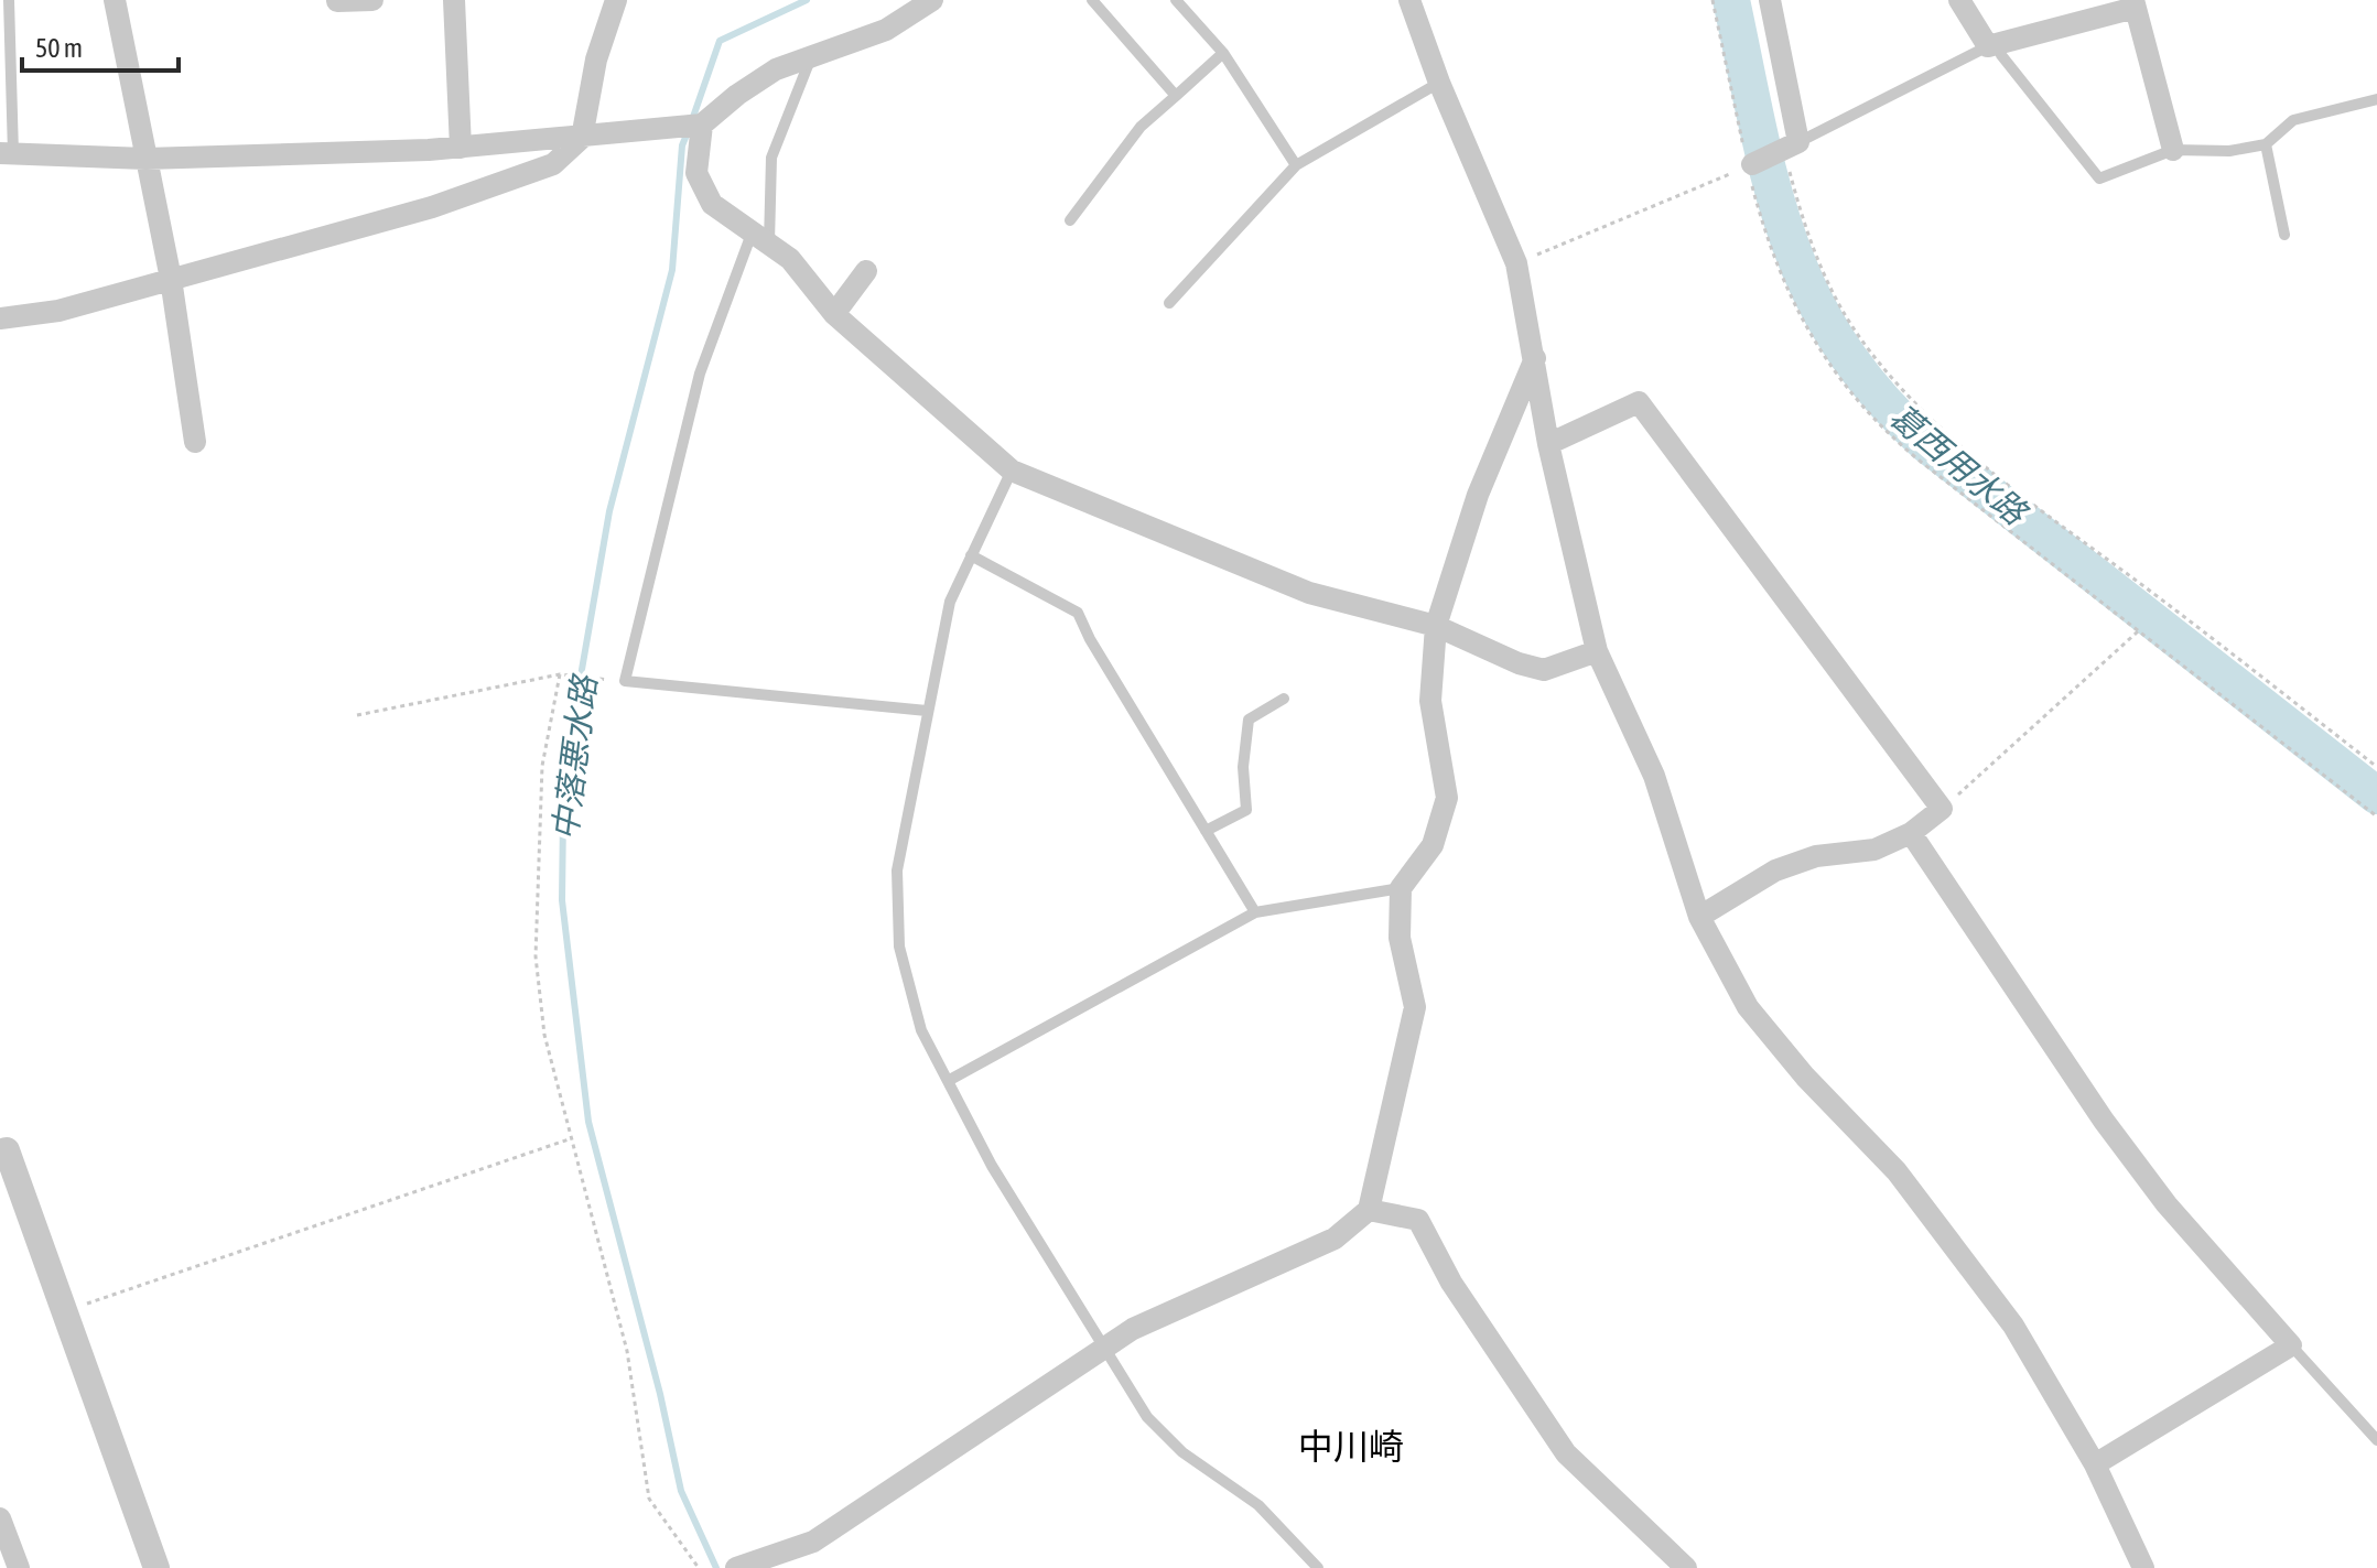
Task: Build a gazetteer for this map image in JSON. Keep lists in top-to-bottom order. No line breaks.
{"districts":["中川崎"],"water":["葛西用水路","中落悪水路"],"scale_bar":"50 m"}
